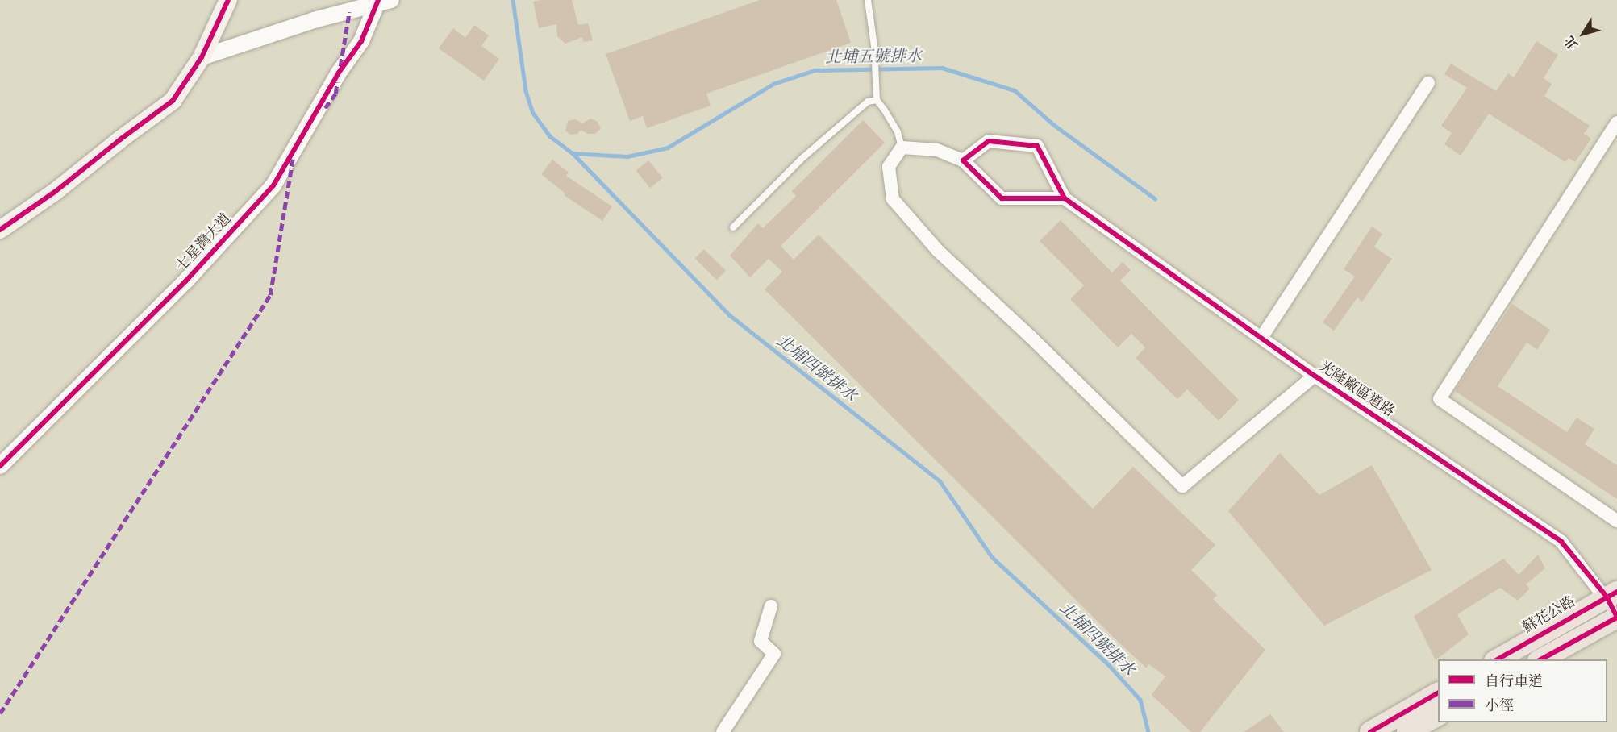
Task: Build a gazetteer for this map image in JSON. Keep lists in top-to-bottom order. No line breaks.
{"streets":{"main road":["蘇花公路"],"street":["七星灣大道","光隆廠區道路"]},"crossings":[["光隆廠區道路","蘇花公路"]],"water":["北埔五號排水","北埔四號排水"],"legend":["自行車道","小徑"],"north":"bottom left"}
